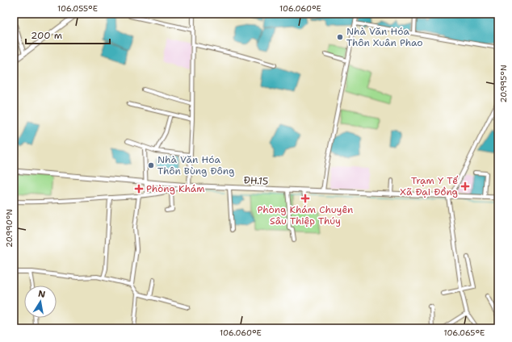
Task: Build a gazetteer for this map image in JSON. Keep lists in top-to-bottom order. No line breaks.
{"streets":{"main road":["ĐH.15"]},"places":{"other":["Nhà Văn Hóa Thôn Xuân Phao","Nhà Văn Hóa Thôn Bùng Đông"],"health":["Trạm Y Tế Xã Đại Đồng","Phòng Khám","Phòng Khám Chuyên Sâu Thiệp Thúy"]},"scale_bar":"200 m","north":"top","coordinates":["106.055°E","106.060°E","20.995°N","20.990°N","106.065°E"]}
